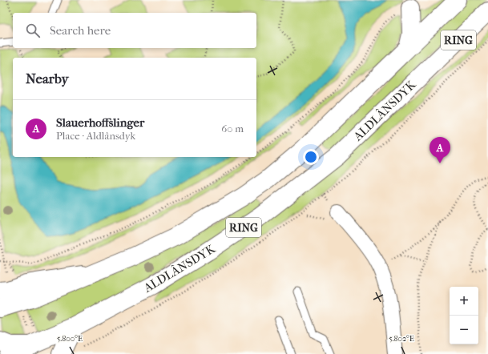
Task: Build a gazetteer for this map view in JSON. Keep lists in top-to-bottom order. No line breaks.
{"streets":{"main road":["RING","ALDLÂNSDYK"]},"page":{"search":"Search here","heading":"Nearby","list":[{"mark":"A","name":"Slauerhoffslinger","note":"Place · Aldlânsdyk","value":"60 m"}],"pins":"A","map_buttons":["+","−"]},"coordinates":["5.800°E","5.802°E"]}
